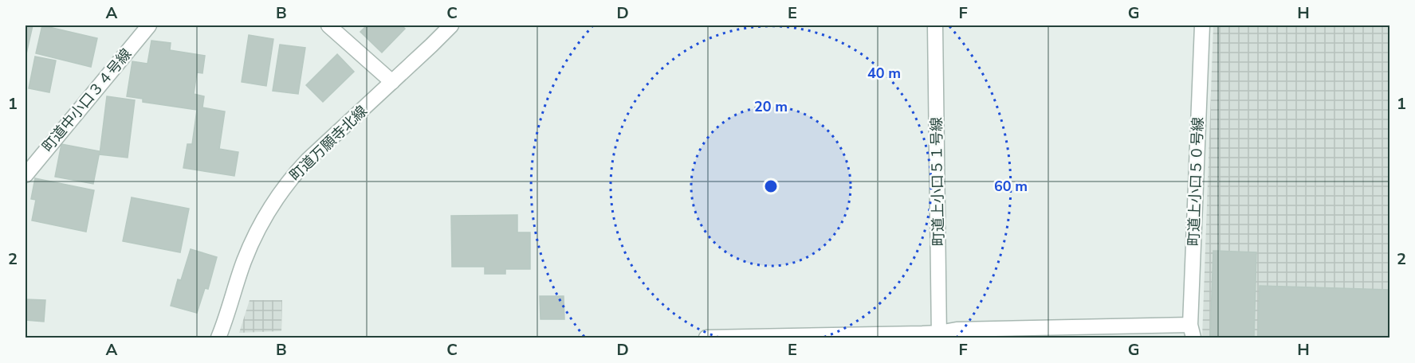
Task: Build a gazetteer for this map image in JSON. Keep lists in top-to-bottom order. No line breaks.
{"streets":{"street":["町道中小口３４号線","町道万願寺北線","町道上小口５１号線","町道上小口５０号線"]},"grid":{"columns":["A","B","C","D","E","F","G","H"],"rows":["1","2"]},"rings":["40 m","20 m","60 m"]}
